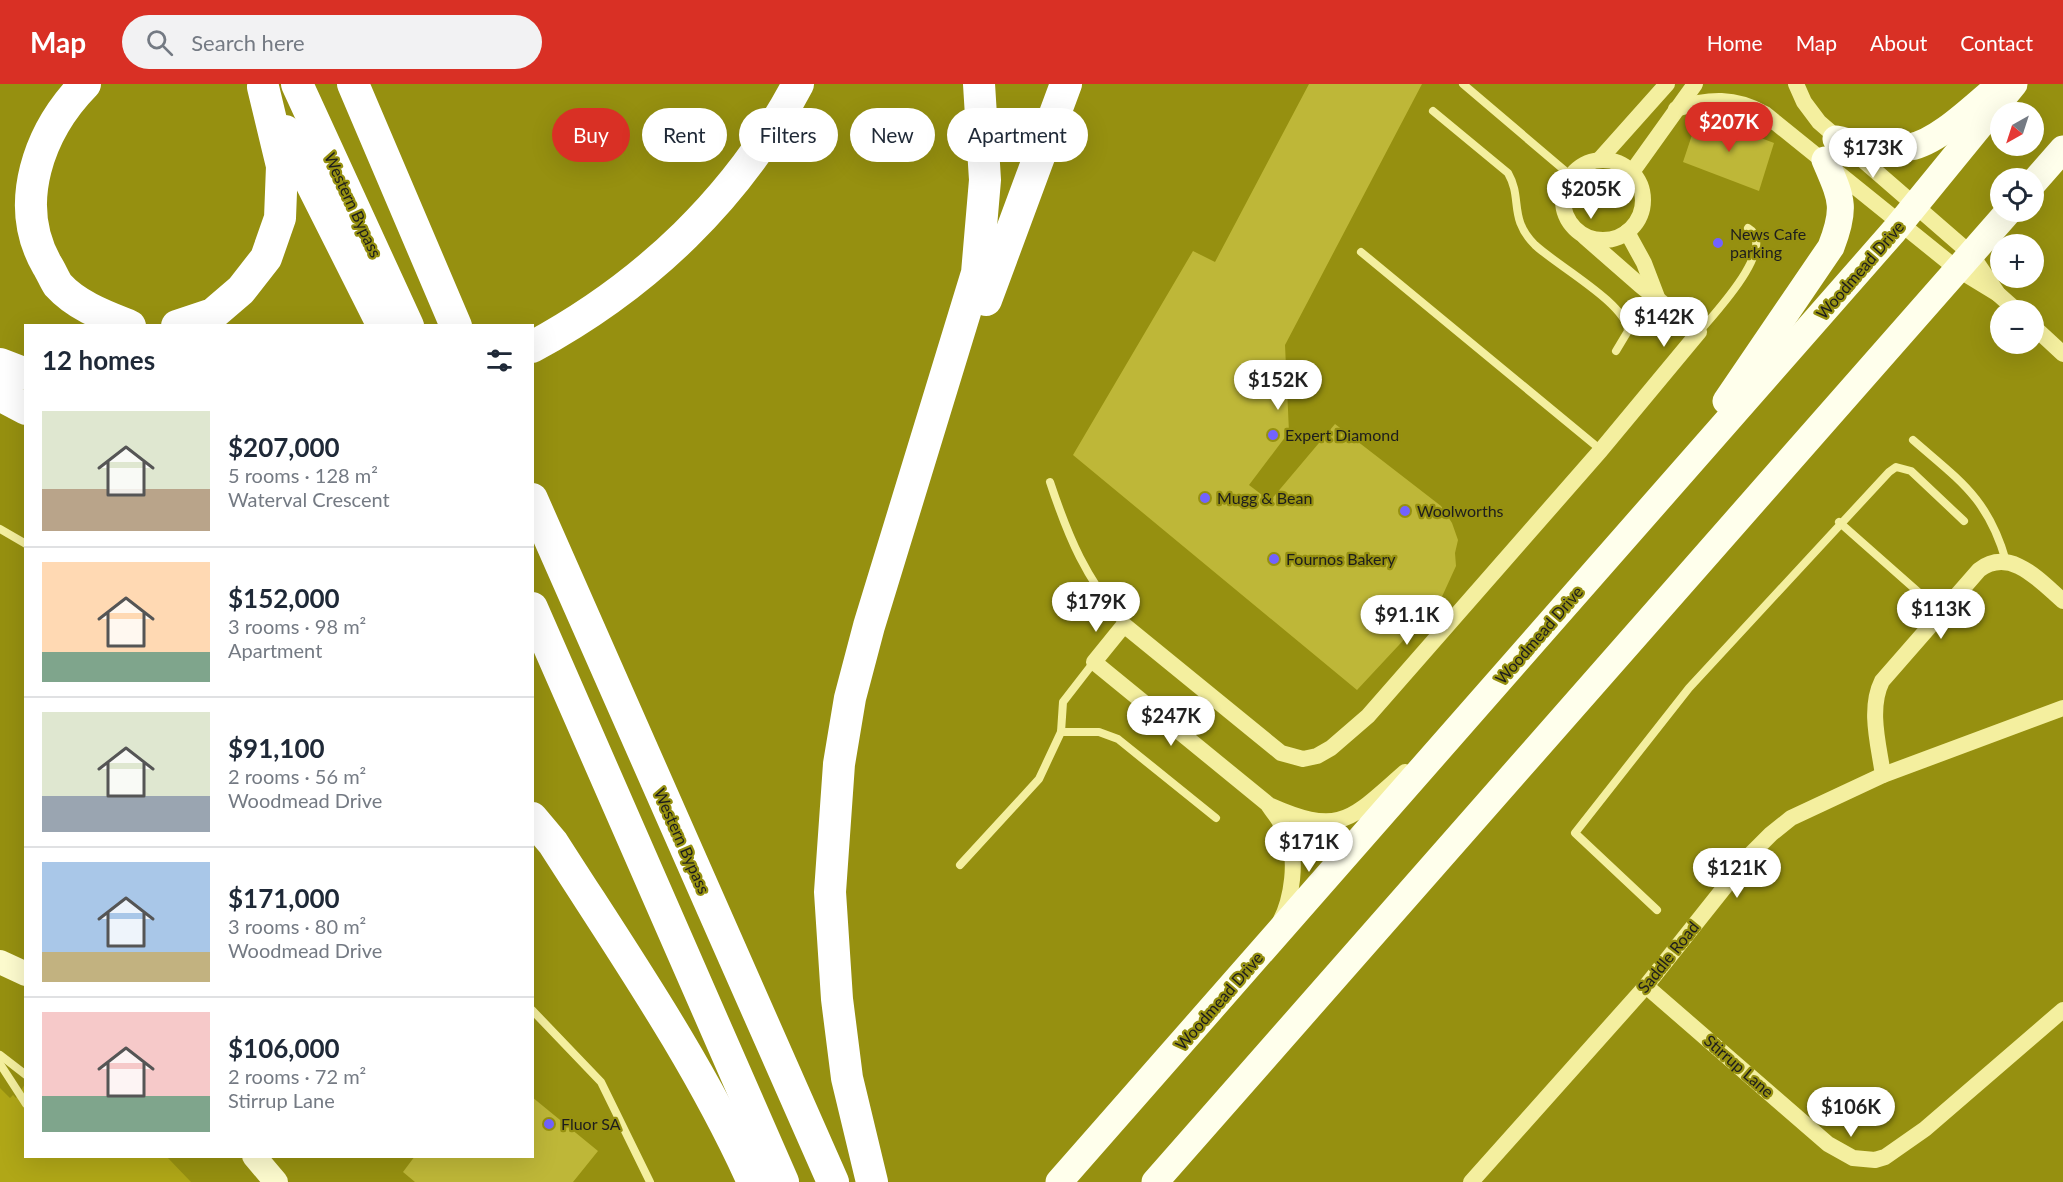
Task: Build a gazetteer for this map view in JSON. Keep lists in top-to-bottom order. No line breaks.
{"streets":{"highway":["Western Bypass"],"main road":["Woodmead Drive"],"street":["Saddle Road","Stirrup Lane"]},"crossings":[["Saddle Road","Stirrup Lane"]],"places":["News Cafe parking","Expert Diamond","Mugg & Bean","Woolworths","Fournos Bakery","Fluor SA"],"north":"bottom left","page":{"header":"Map","search":"Search here","nav":["Home","Map","About","Contact"],"map_buttons":["+","−"],"price":["$207K","$173K","$205K","$142K","$152K","$179K","$113K","$91.1K","$247K","$171K","$121K","$106K"],"chip":["Buy","Rent","Filters","New","Apartment"],"heading":"12 homes","list":[{"name":"$207,000","note":"5 rooms · 128 m² · Waterval Crescent"},{"name":"$152,000","note":"3 rooms · 98 m² · Apartment"},{"name":"$91,100","note":"2 rooms · 56 m² · Woodmead Drive"},{"name":"$171,000","note":"3 rooms · 80 m² · Woodmead Drive"},{"name":"$106,000","note":"2 rooms · 72 m² · Stirrup Lane"}]}}
